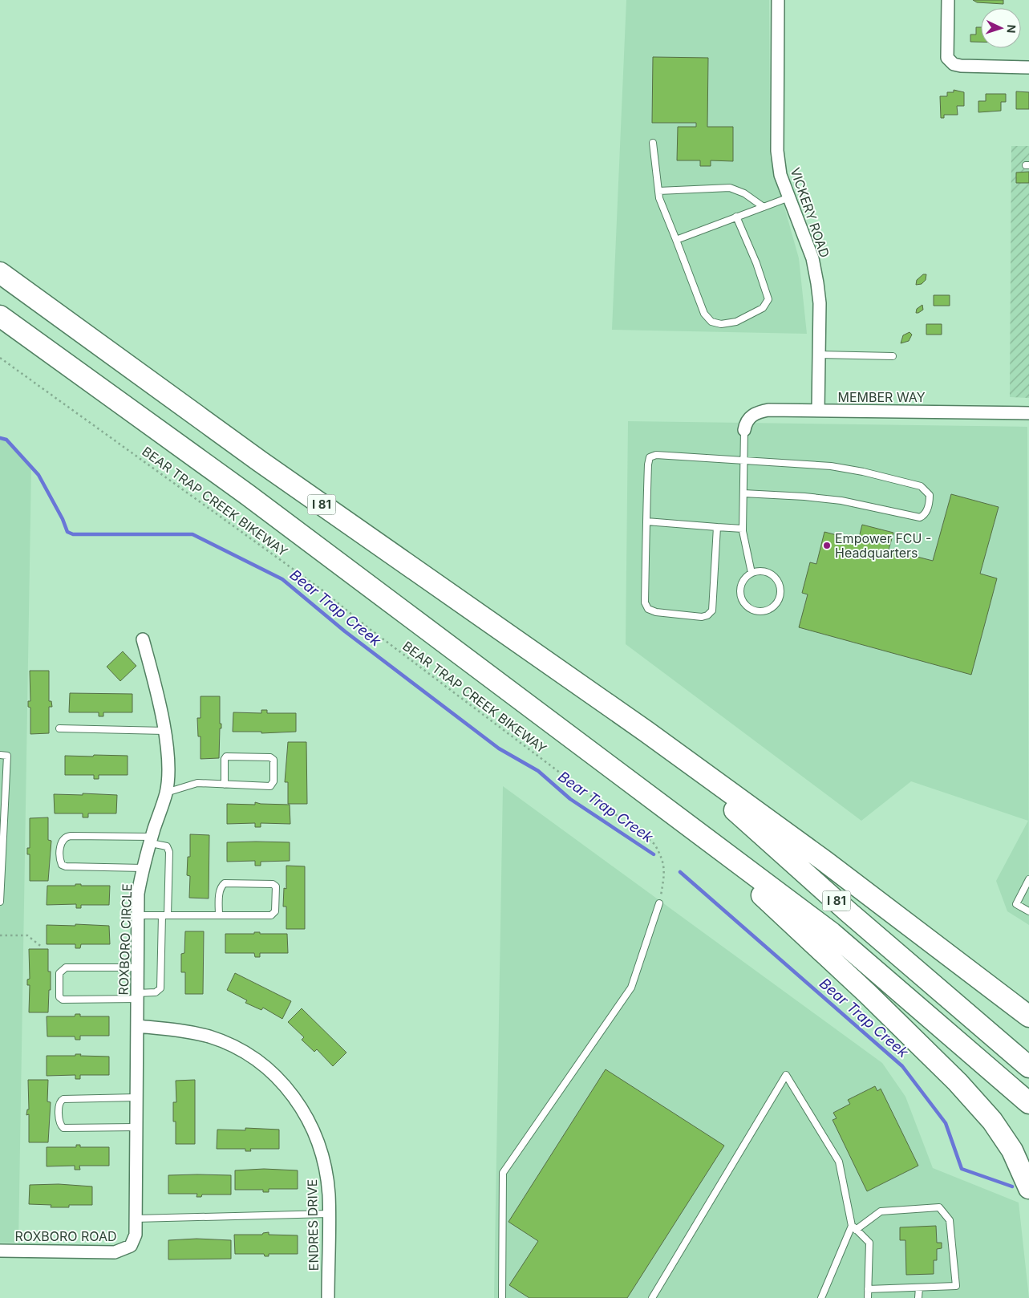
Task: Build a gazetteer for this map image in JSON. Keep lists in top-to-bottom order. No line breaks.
{"streets":{"highway":["I 81"],"street":["VICKERY ROAD","MEMBER WAY","ROXBORO CIRCLE","ENDRES DRIVE","ROXBORO ROAD"],"path":["BEAR TRAP CREEK BIKEWAY"]},"crossings":[["VICKERY ROAD","MEMBER WAY"],["ROXBORO CIRCLE","ENDRES DRIVE"],["ROXBORO CIRCLE","ROXBORO ROAD"]],"water":["Bear Trap Creek"],"places":["Empower FCU - Headquarters"],"north":"right"}
